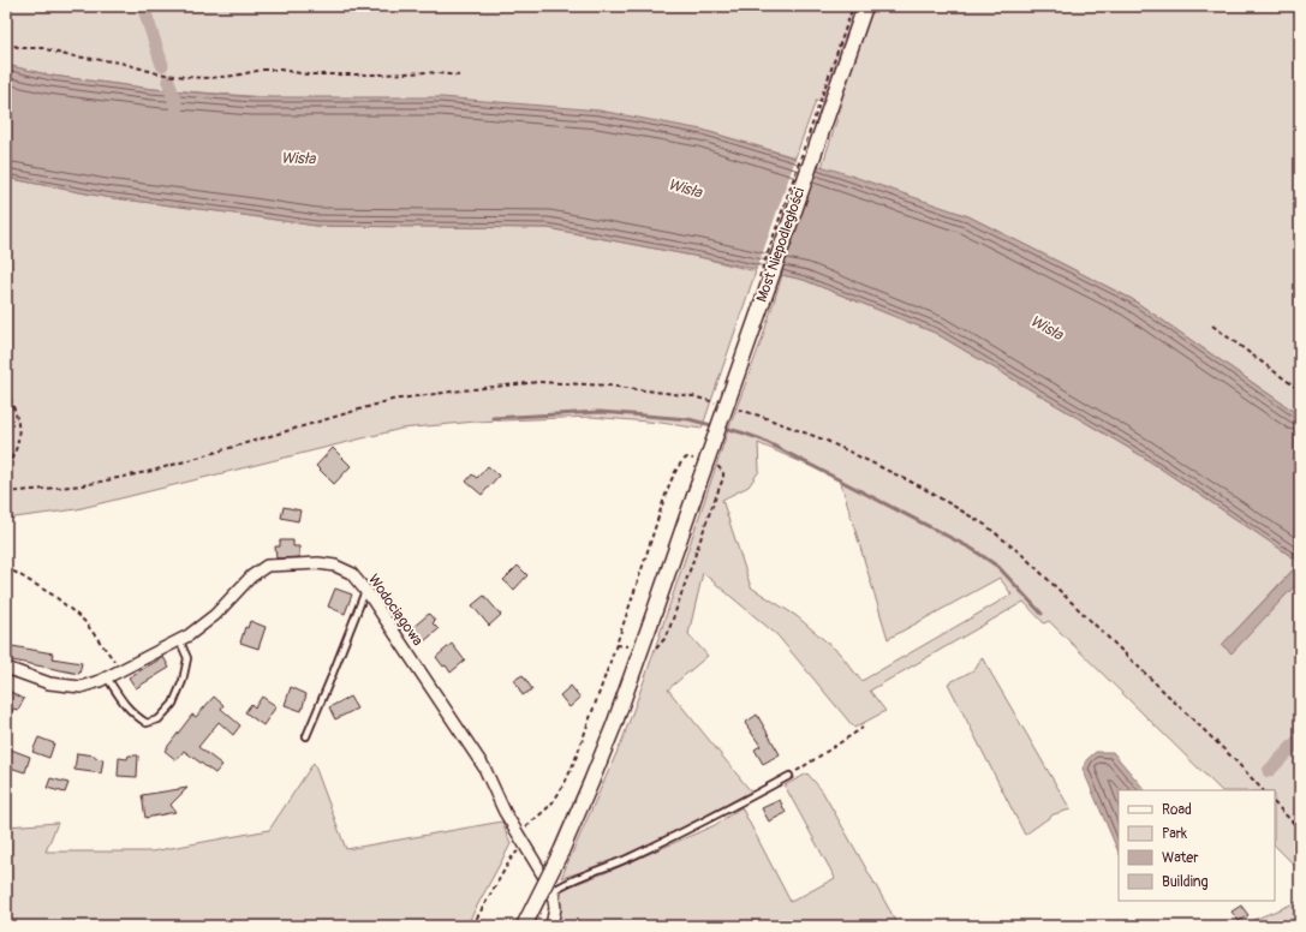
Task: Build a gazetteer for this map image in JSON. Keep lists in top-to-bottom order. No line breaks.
{"streets":{"main road":["Most Niepodległości"],"street":["Wodociągowa"]},"water":["Wisła"],"legend":["Road","Park","Water","Building"]}
